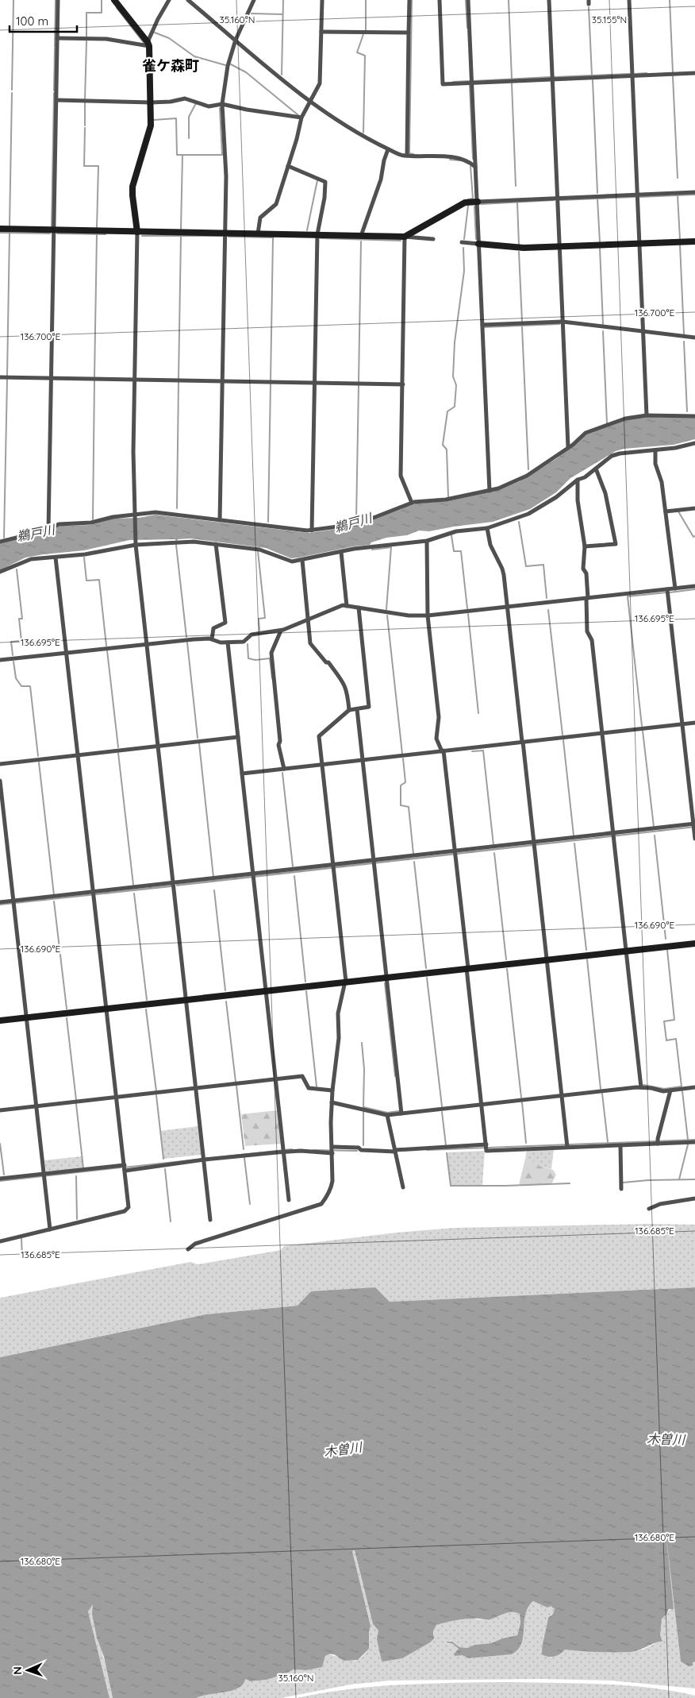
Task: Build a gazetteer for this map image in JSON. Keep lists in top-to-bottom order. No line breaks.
{"districts":["雀ケ森町"],"water":["鵜戸川","木曽川"],"scale_bar":"100 m","north":"left","coordinates":["35.160°N","35.155°N","136.700°E","136.695°E","136.690°E","136.685°E","136.680°E"]}
